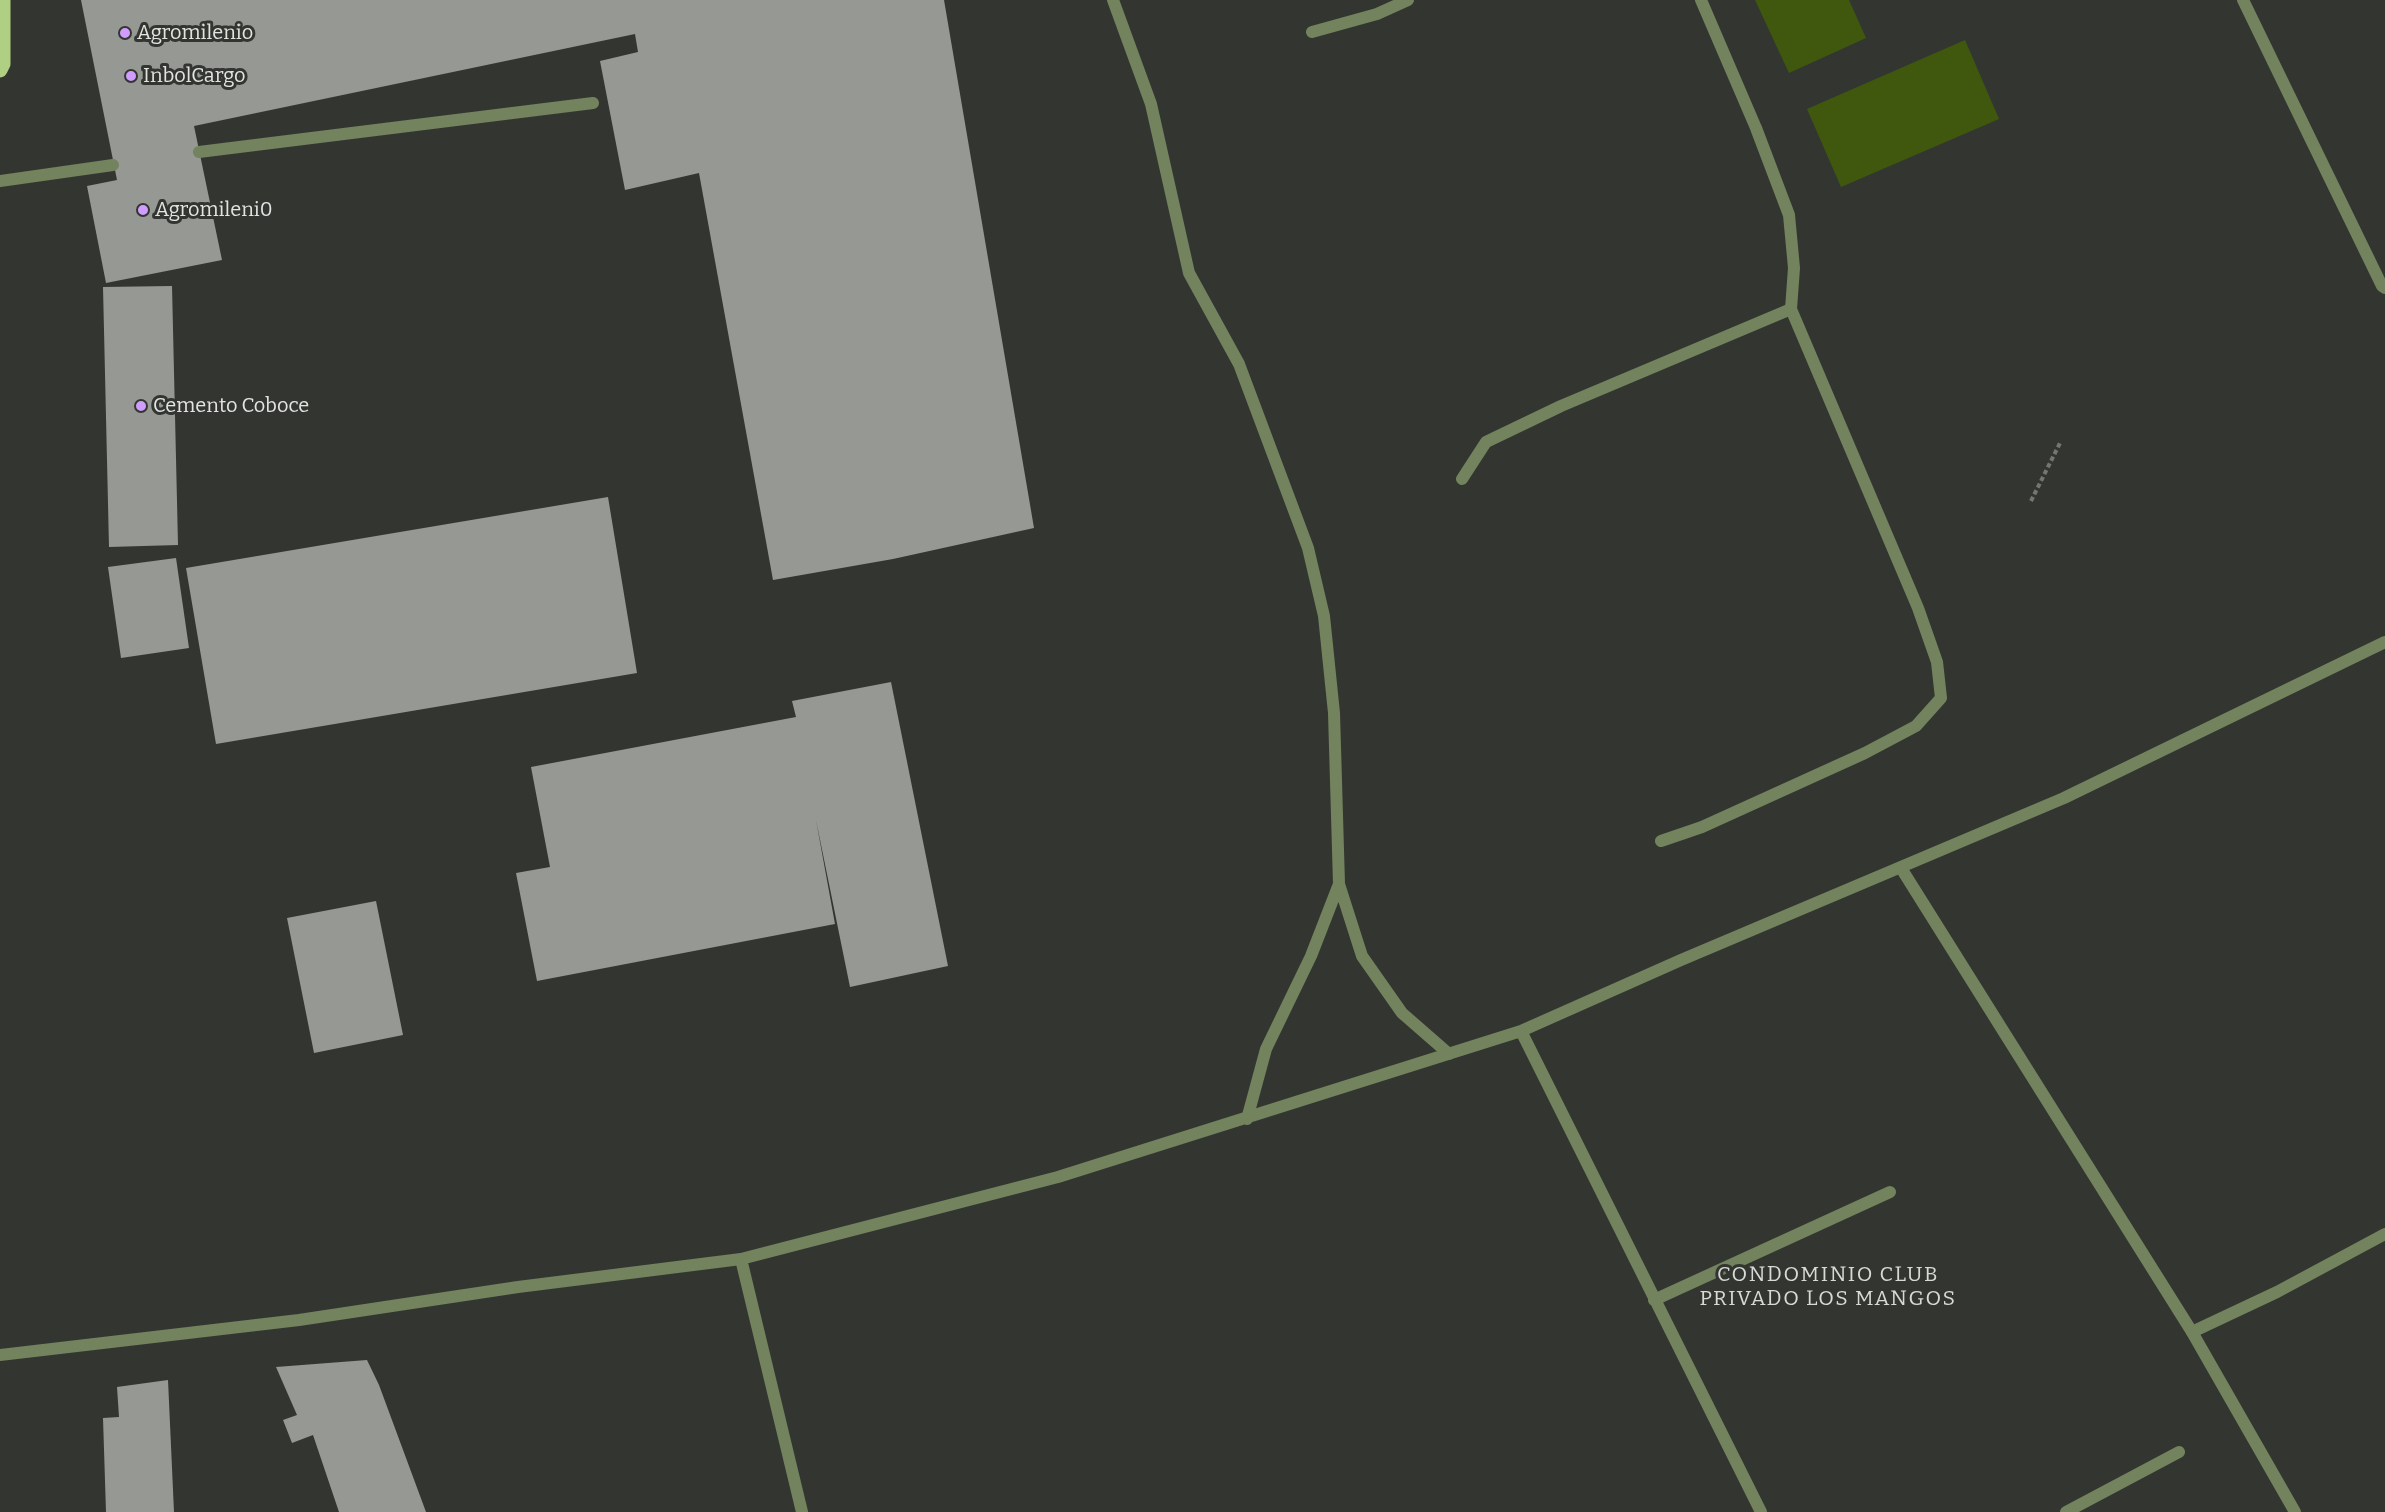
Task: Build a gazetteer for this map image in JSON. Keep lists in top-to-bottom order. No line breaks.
{"districts":["CONDOMINIO CLUB PRIVADO LOS MANGOS"],"places":["Agromilenio","InbolCargo","Agromileni0","Cemento Coboce"]}
